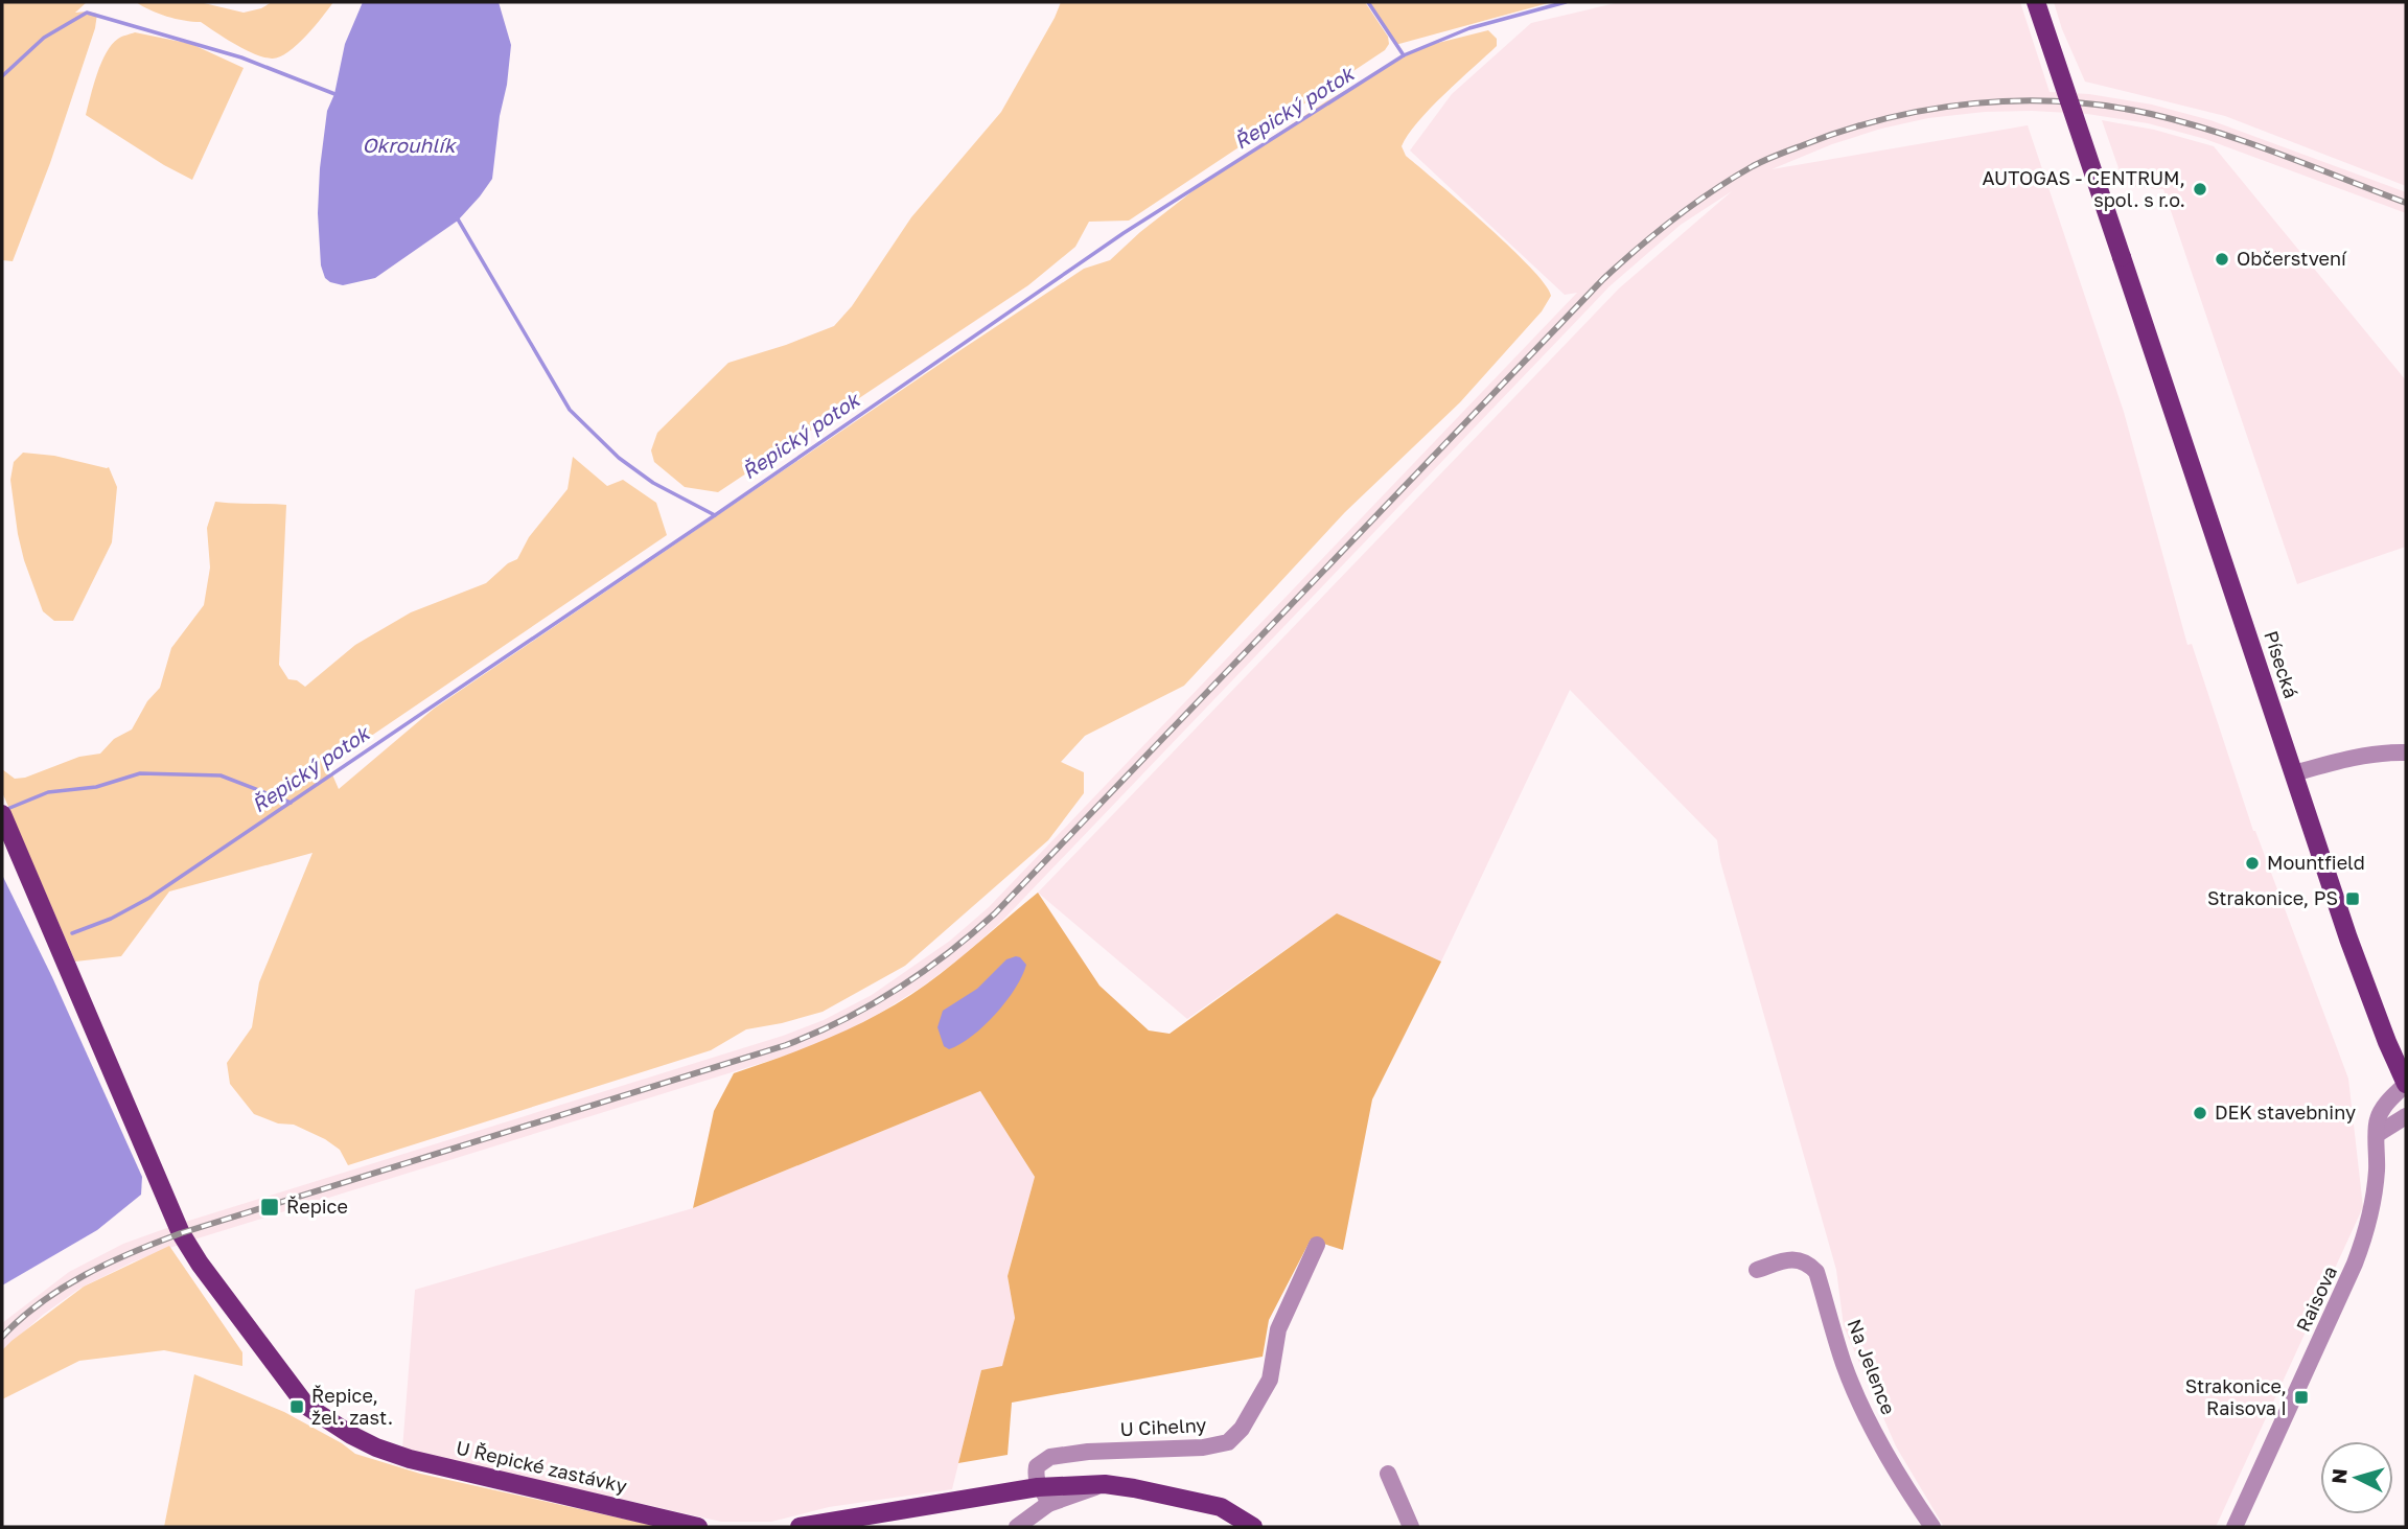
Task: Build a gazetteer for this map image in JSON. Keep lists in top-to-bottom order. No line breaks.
{"streets":{"main road":["Písecká","U Řepické zastávky"],"street":["Raisova","Na Jelence","U Cihelny"]},"crossings":[["Písecká","Raisova"]],"water":["Řepický potok","Okrouhlík"],"places":{"other":["AUTOGAS - CENTRUM, spol. s r.o.","Občerstvení","Mountfield","DEK stavebniny"],"transit":["Strakonice, PS","Řepice","Strakonice, Raisova I","Řepice, žel. zast."]},"north":"left"}
